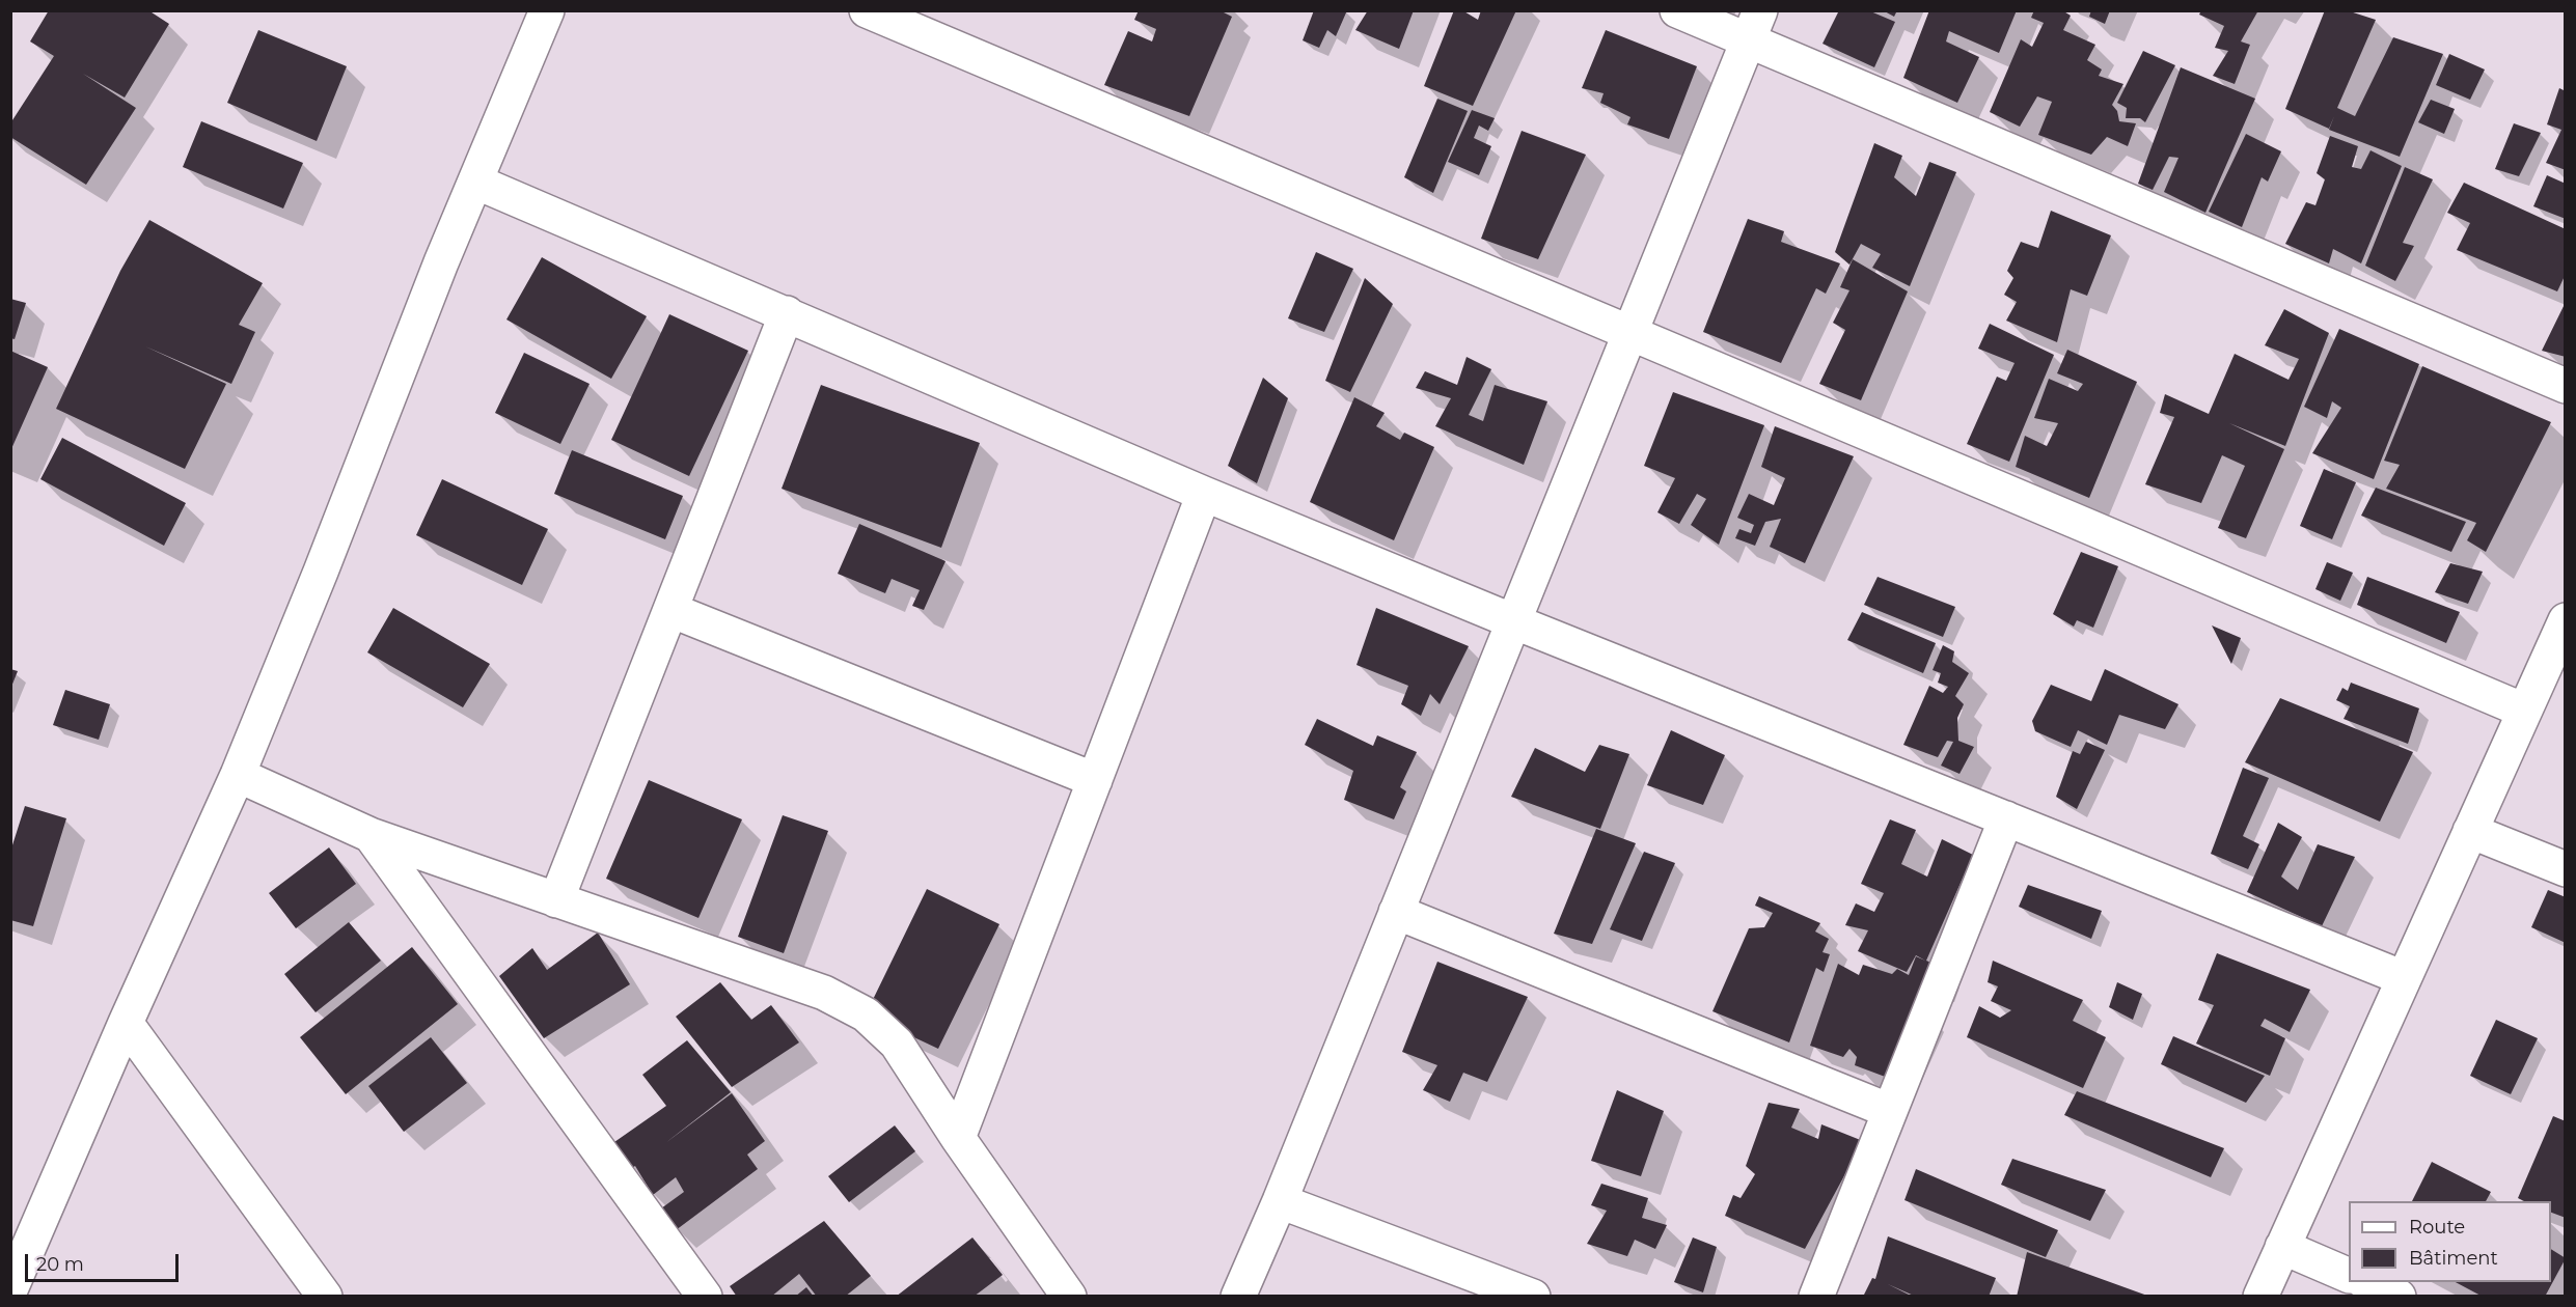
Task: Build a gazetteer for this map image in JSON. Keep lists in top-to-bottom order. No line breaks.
{"legend":["Route","Bâtiment"],"scale_bar":"20 m"}
